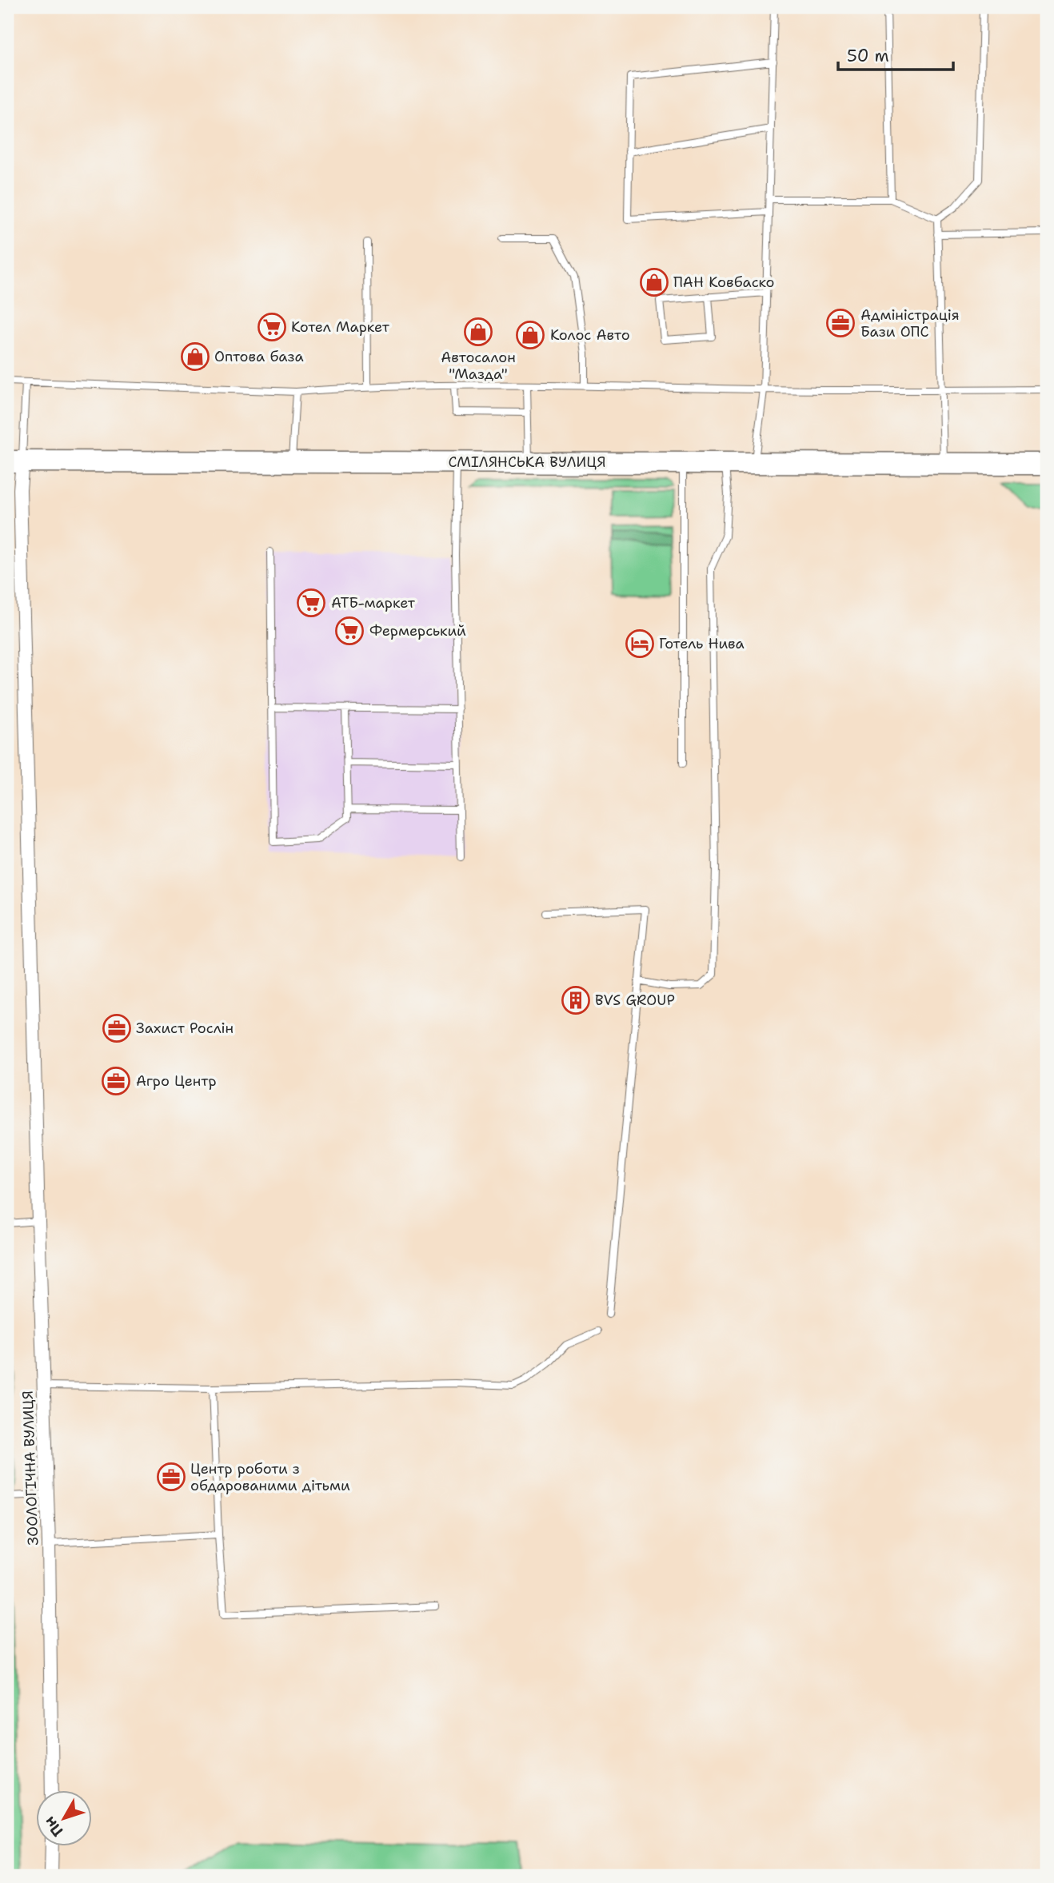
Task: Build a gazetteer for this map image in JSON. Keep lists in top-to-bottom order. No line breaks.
{"streets":{"main road":["СМІЛЯНСЬКА ВУЛИЦЯ"],"street":["ЗООЛОГІЧНА ВУЛИЦЯ"]},"crossings":[["СМІЛЯНСЬКА ВУЛИЦЯ","ЗООЛОГІЧНА ВУЛИЦЯ"]],"places":{"shop":["ПАН Ковбаско","Автосалон \"Мазда\"","Колос Авто","Оптова база"],"office":["Адміністрація Бази ОПС","Захист Рослін","Агро Центр","Центр роботи з обдарованими дітьми"],"supermarket":["Котел Маркет","АТБ-маркет","Фермерський"],"hotel":["Готель Нива"],"building":["BVS GROUP"]},"scale_bar":"50 m","north":"bottom left"}
